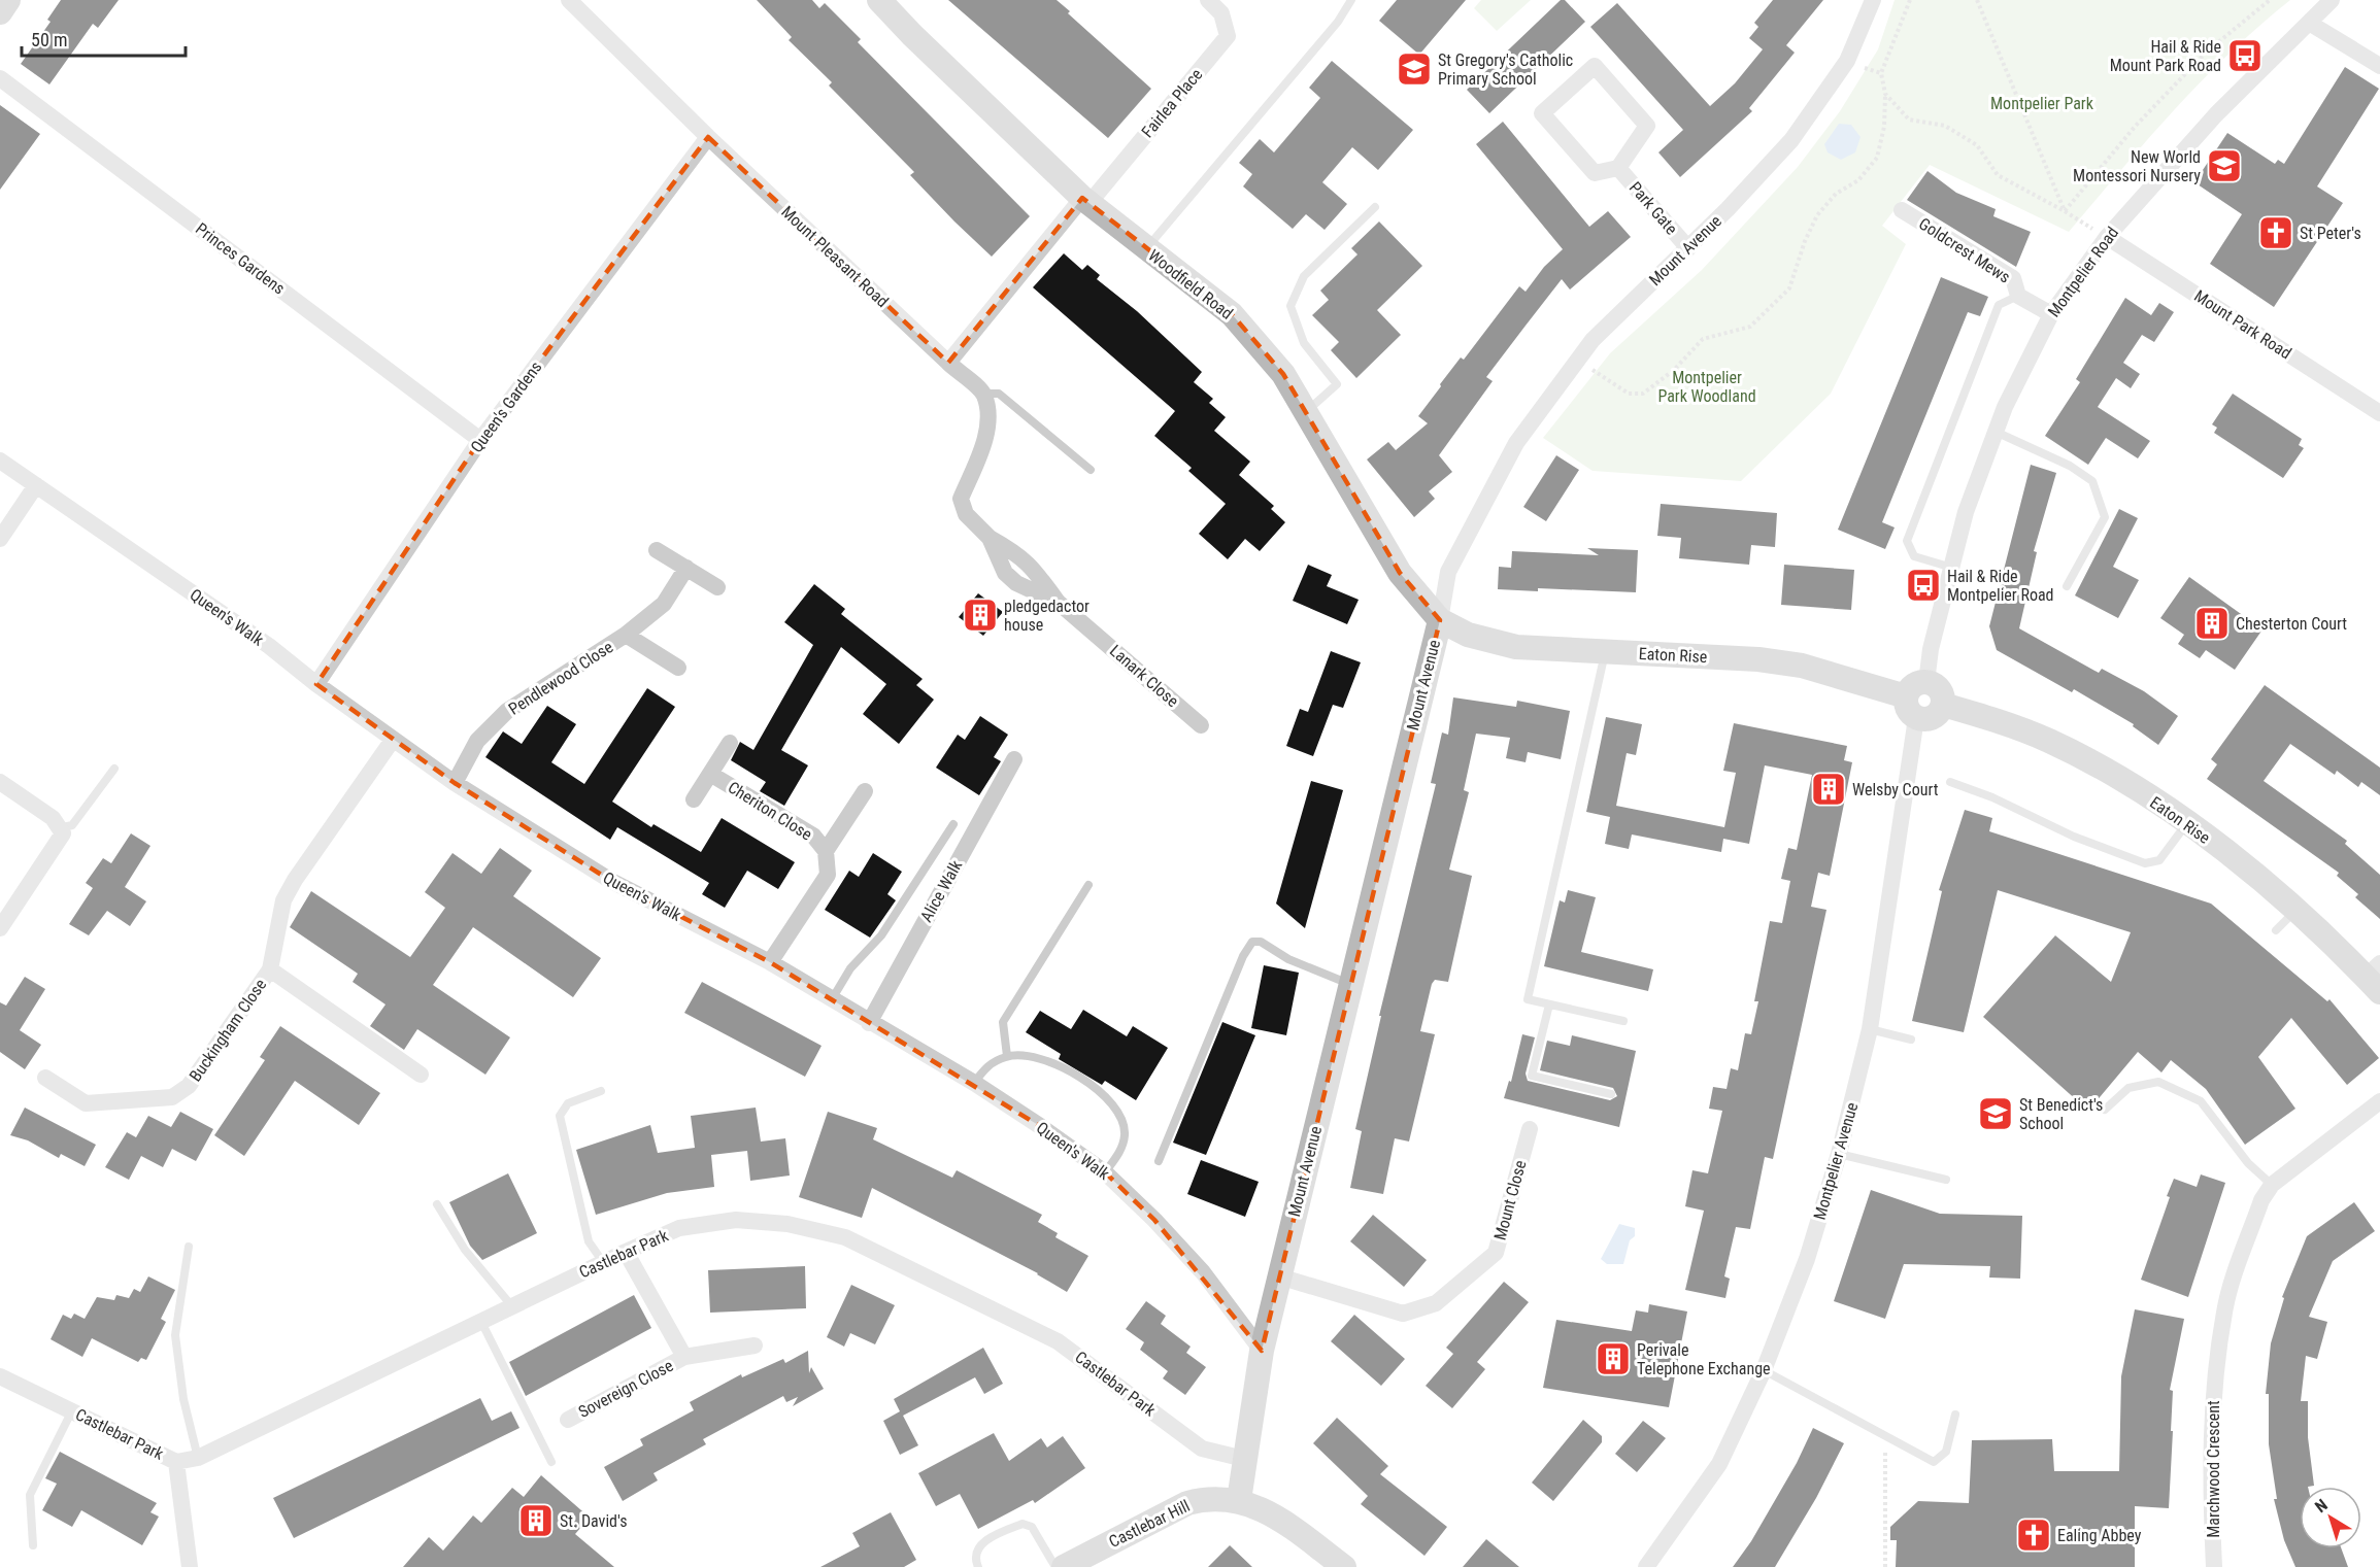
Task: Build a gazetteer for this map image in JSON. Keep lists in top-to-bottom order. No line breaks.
{"streets":{"street":["Fairlea Place","Park Gate","Mount Avenue","Goldcrest Mews","Mount Pleasant Road","Princes Gardens","Montpelier Road","Woodfield Road","Mount Park Road","Queen's Gardens","Queen's Walk","Eaton Rise","Lanark Close","Pendlewood Close","Cheriton Close","Alice Walk","Buckingham Close","Montpelier Avenue","Mount Close","Castlebar Park","Sovereign Close","Marchwood Crescent","Castlebar Hill"]},"crossings":[["Fairlea Place","Woodfield Road"],["Park Gate","Mount Avenue"],["Mount Avenue","Woodfield Road"],["Mount Avenue","Queen's Walk"],["Mount Avenue","Eaton Rise"],["Mount Avenue","Mount Close"],["Mount Avenue","Castlebar Park"],["Mount Avenue","Castlebar Hill"],["Goldcrest Mews","Montpelier Road"],["Mount Pleasant Road","Queen's Gardens"],["Princes Gardens","Queen's Gardens"],["Montpelier Road","Mount Park Road"],["Montpelier Road","Eaton Rise"],["Montpelier Road","Montpelier Avenue"],["Woodfield Road","Eaton Rise"],["Queen's Gardens","Queen's Walk"],["Queen's Walk","Pendlewood Close"],["Queen's Walk","Cheriton Close"],["Queen's Walk","Alice Walk"],["Queen's Walk","Buckingham Close"],["Eaton Rise","Montpelier Avenue"],["Castlebar Park","Sovereign Close"]],"parks":["Montpelier Park","Montpelier Park Woodland"],"places":{"bus stop":["Hail & Ride Mount Park Road","Hail & Ride Montpelier Road"],"school or university":["St Gregory's Catholic Primary School","New World Montessori Nursery","St Benedict's School"],"church":["St Peter's","Ealing Abbey"],"building":["pledgedactor house","Chesterton Court","Welsby Court","Perivale Telephone Exchange","St. David's"]},"scale_bar":"50 m","north":"top left"}
